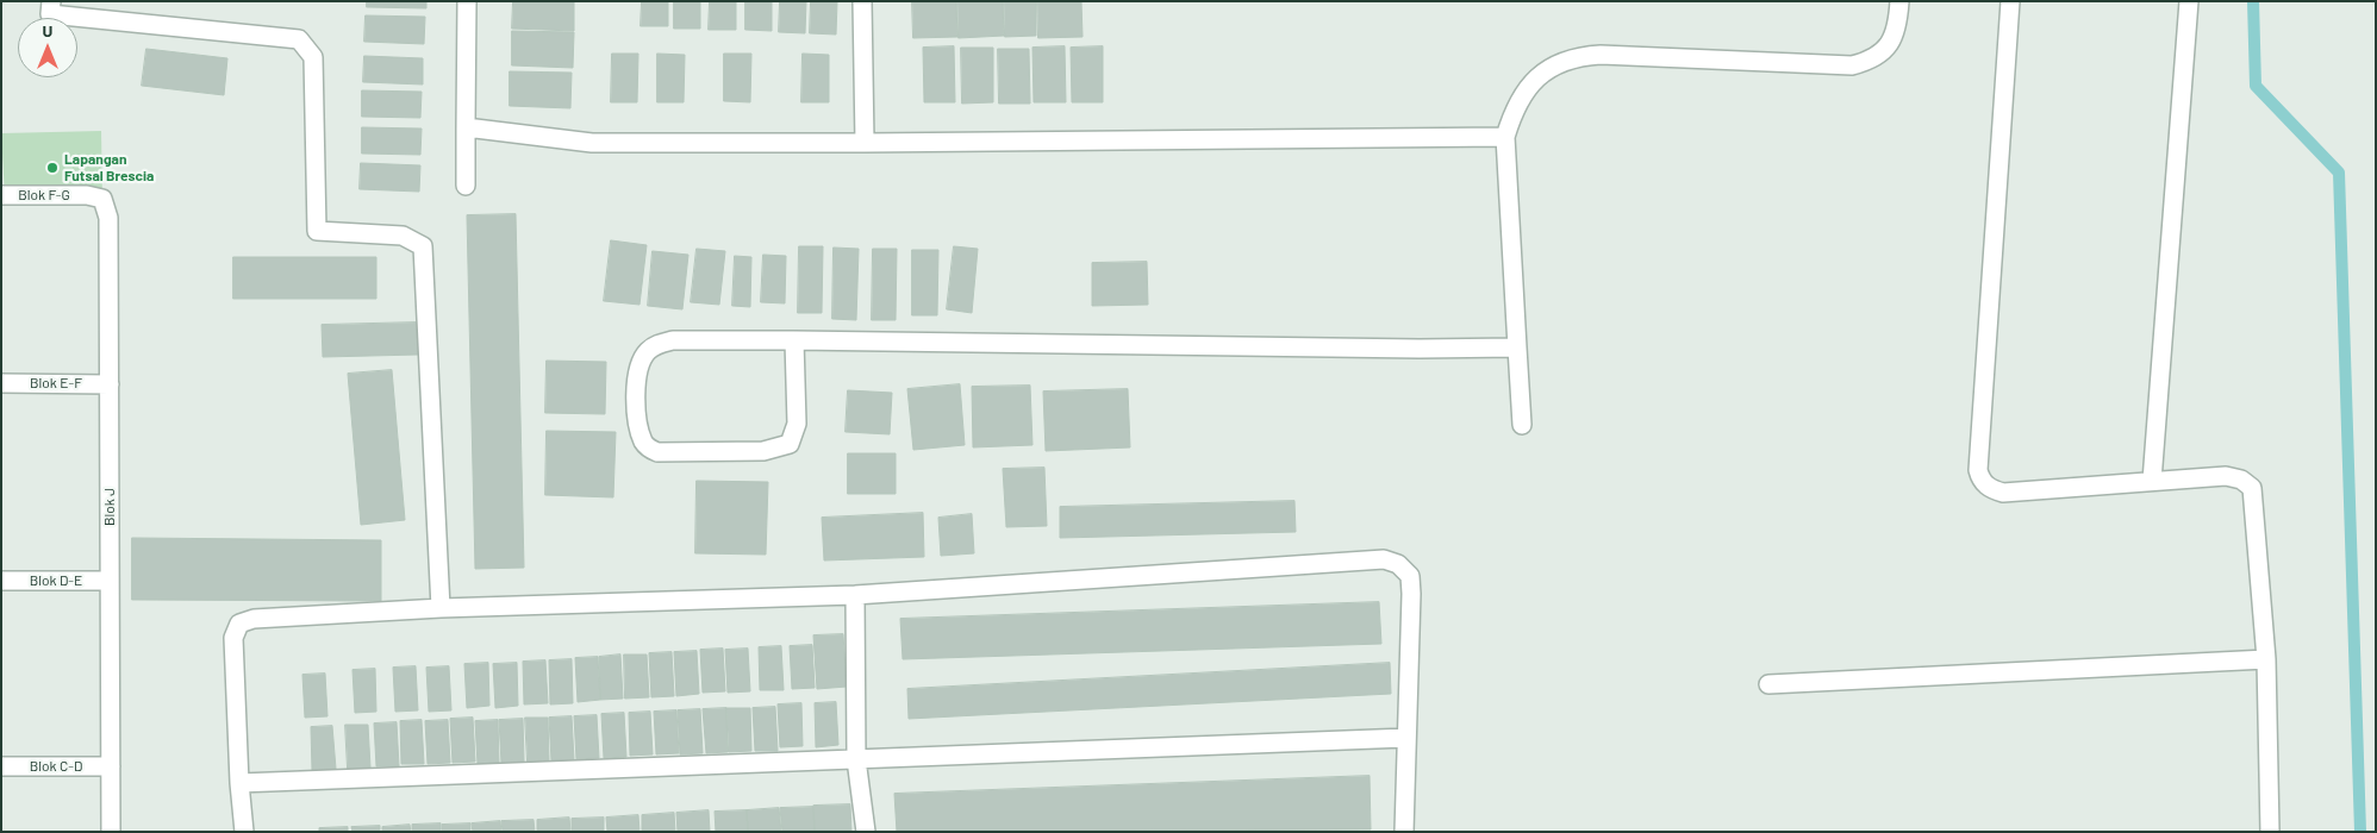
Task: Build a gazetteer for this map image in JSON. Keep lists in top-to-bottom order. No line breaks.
{"streets":{"street":["Blok F-G","Blok E-F","Blok J","Blok D-E","Blok C-D"]},"crossings":[["Blok F-G","Blok J"],["Blok E-F","Blok J"],["Blok J","Blok D-E"],["Blok J","Blok C-D"]],"places":["Lapangan Futsal Brescia"],"north":"top"}
